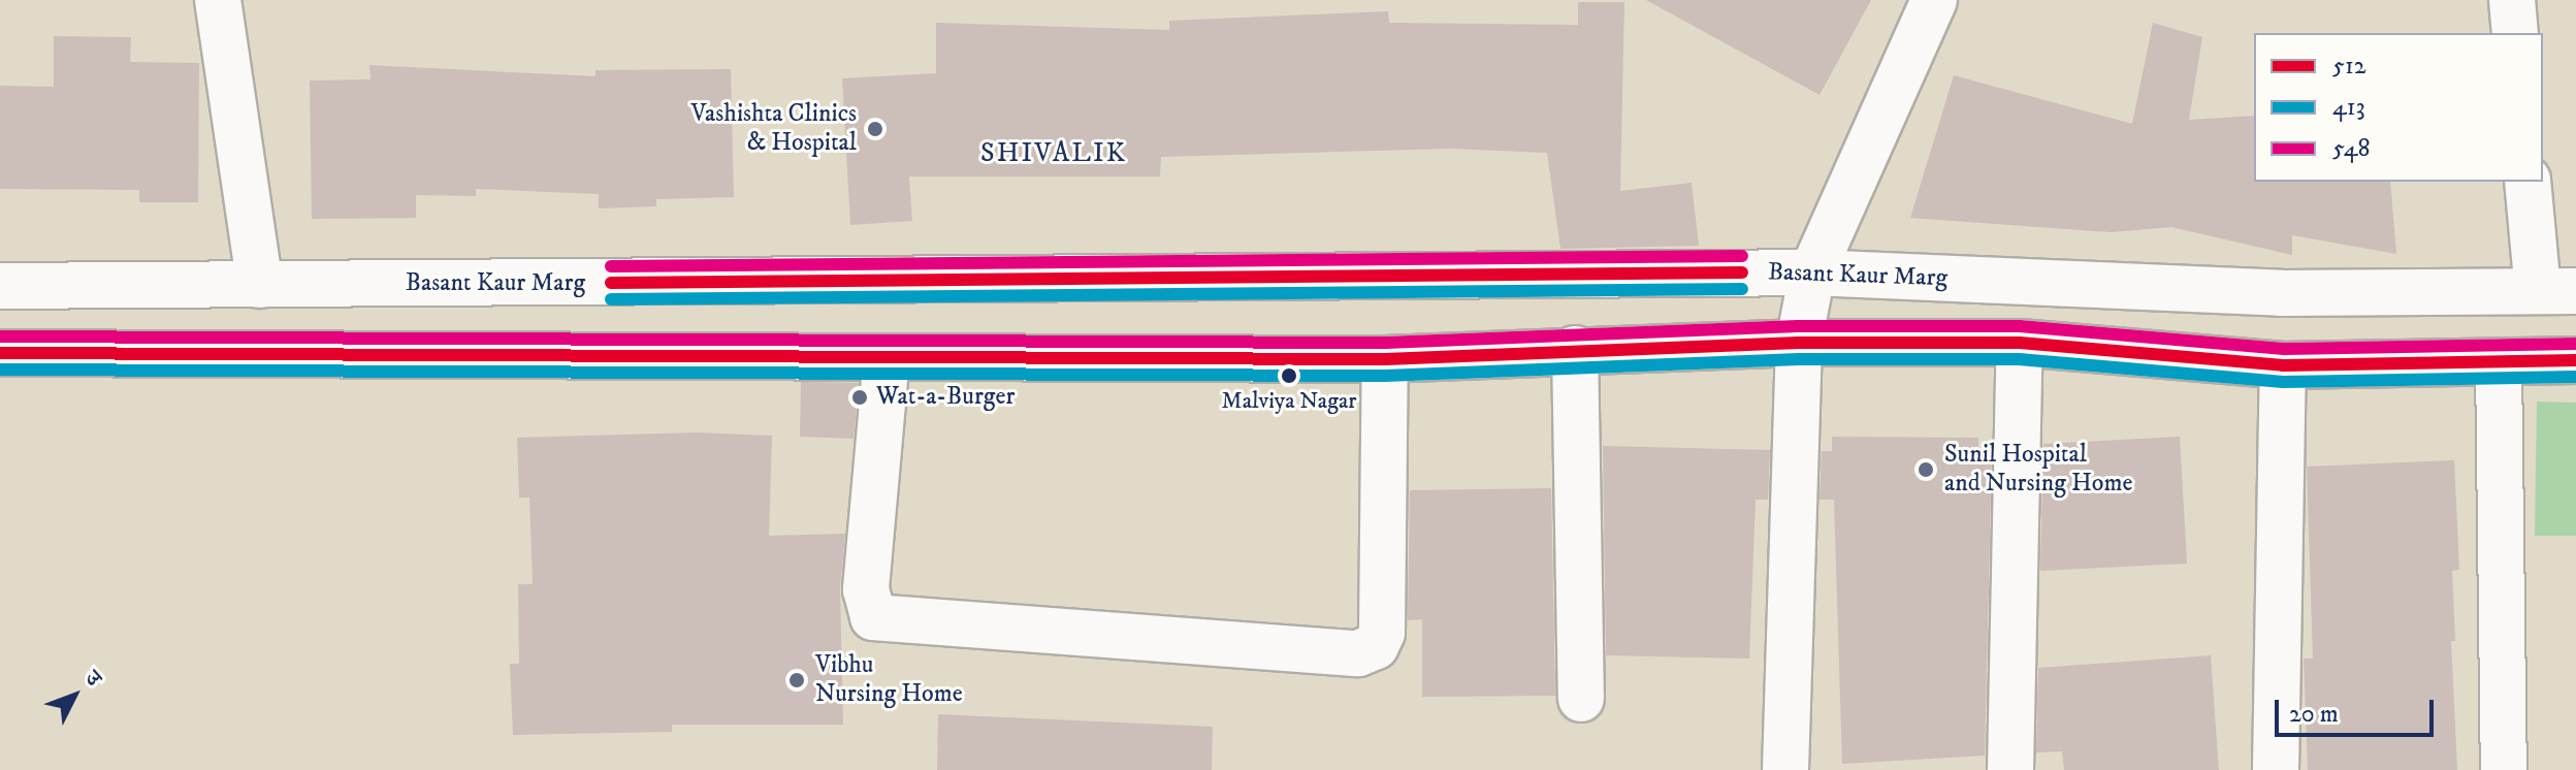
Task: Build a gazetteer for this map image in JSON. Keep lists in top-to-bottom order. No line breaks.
{"streets":{"main road":["Basant Kaur Marg"]},"districts":["SHIVALIK"],"places":["Vashishta Clinics & Hospital","Malviya Nagar","Wat-a-Burger","Sunil Hospital and Nursing Home","Vibhu Nursing Home"],"lines":["transit line 548","transit line 512","transit line 413"],"legend":["512","413","548"],"scale_bar":"20 m","north":"top right"}
